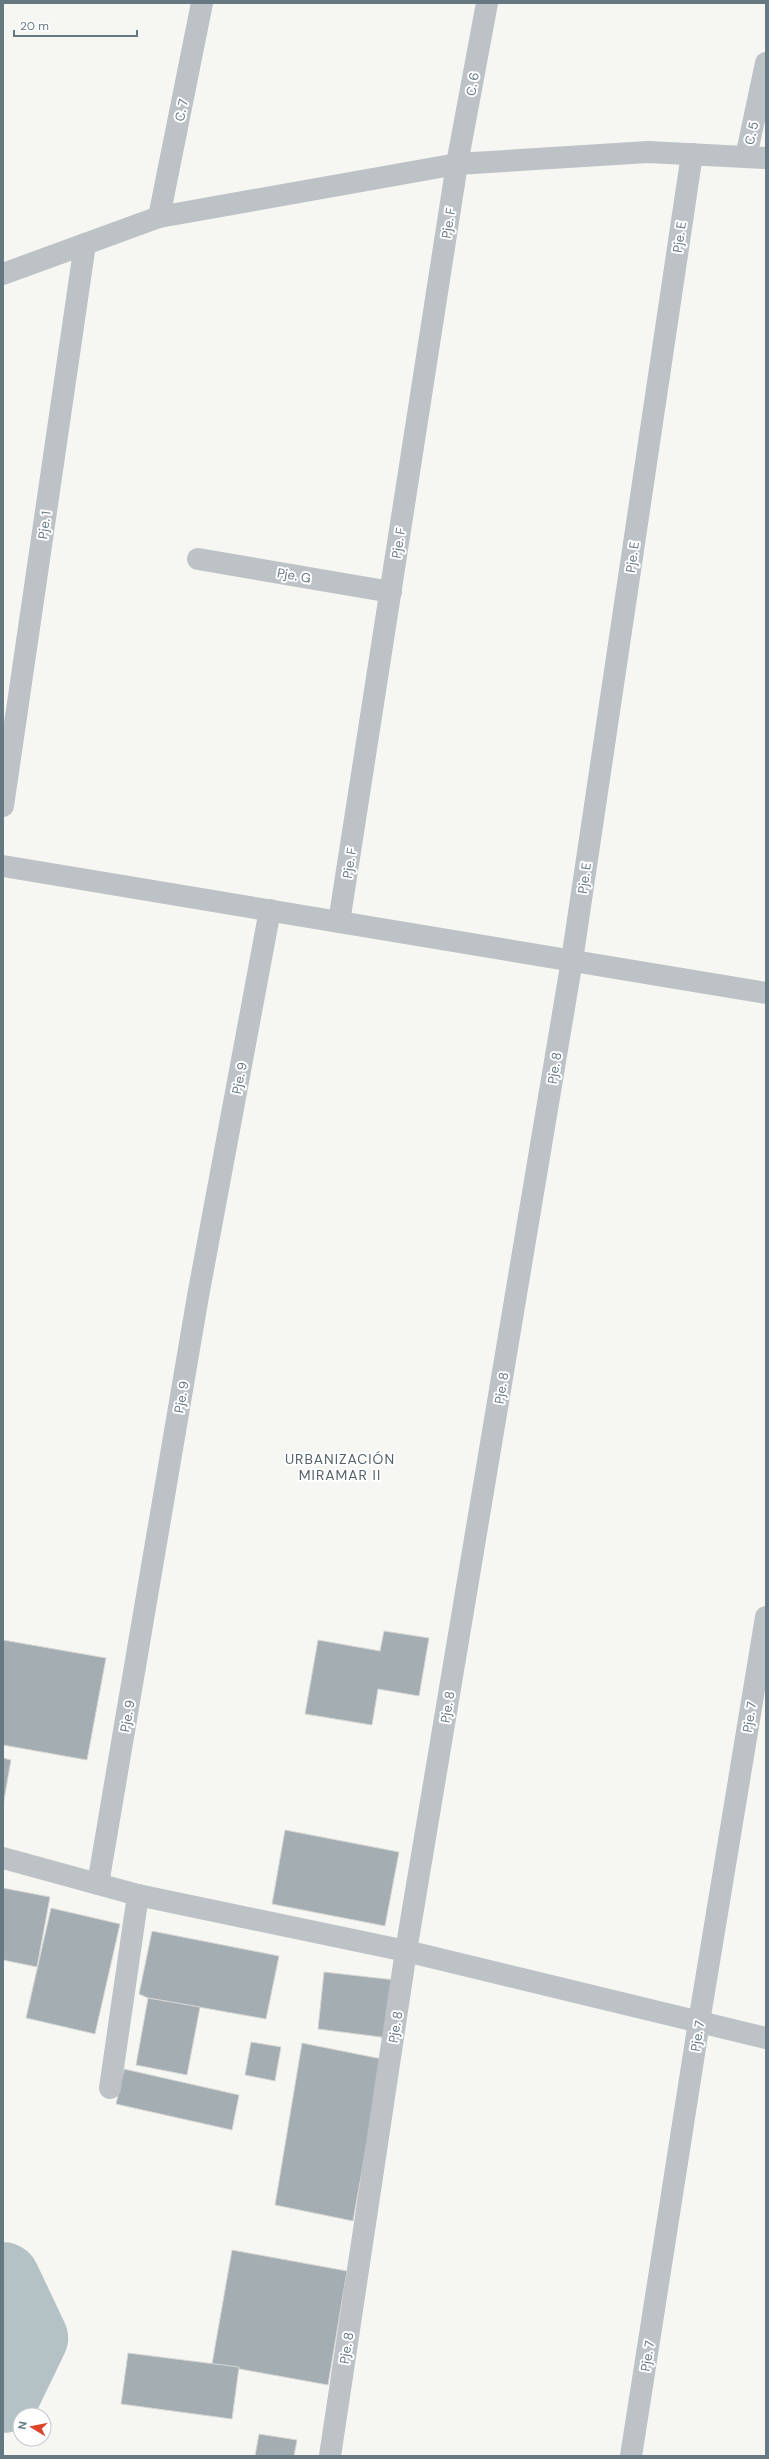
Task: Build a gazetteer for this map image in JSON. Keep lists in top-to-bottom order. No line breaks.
{"streets":{"street":["C. 6","C. 7","C. 5","Pje. F","Pje. E","Pje. 1","Pje. G","Pje. 8","Pje. 9","Pje. 7"]},"crossings":[["C. 6","Pje. F"],["Pje. F","Pje. G"],["Pje. E","Pje. 8"]],"districts":["URBANIZACIÓN MIRAMAR II"],"scale_bar":"20 m","north":"left"}
